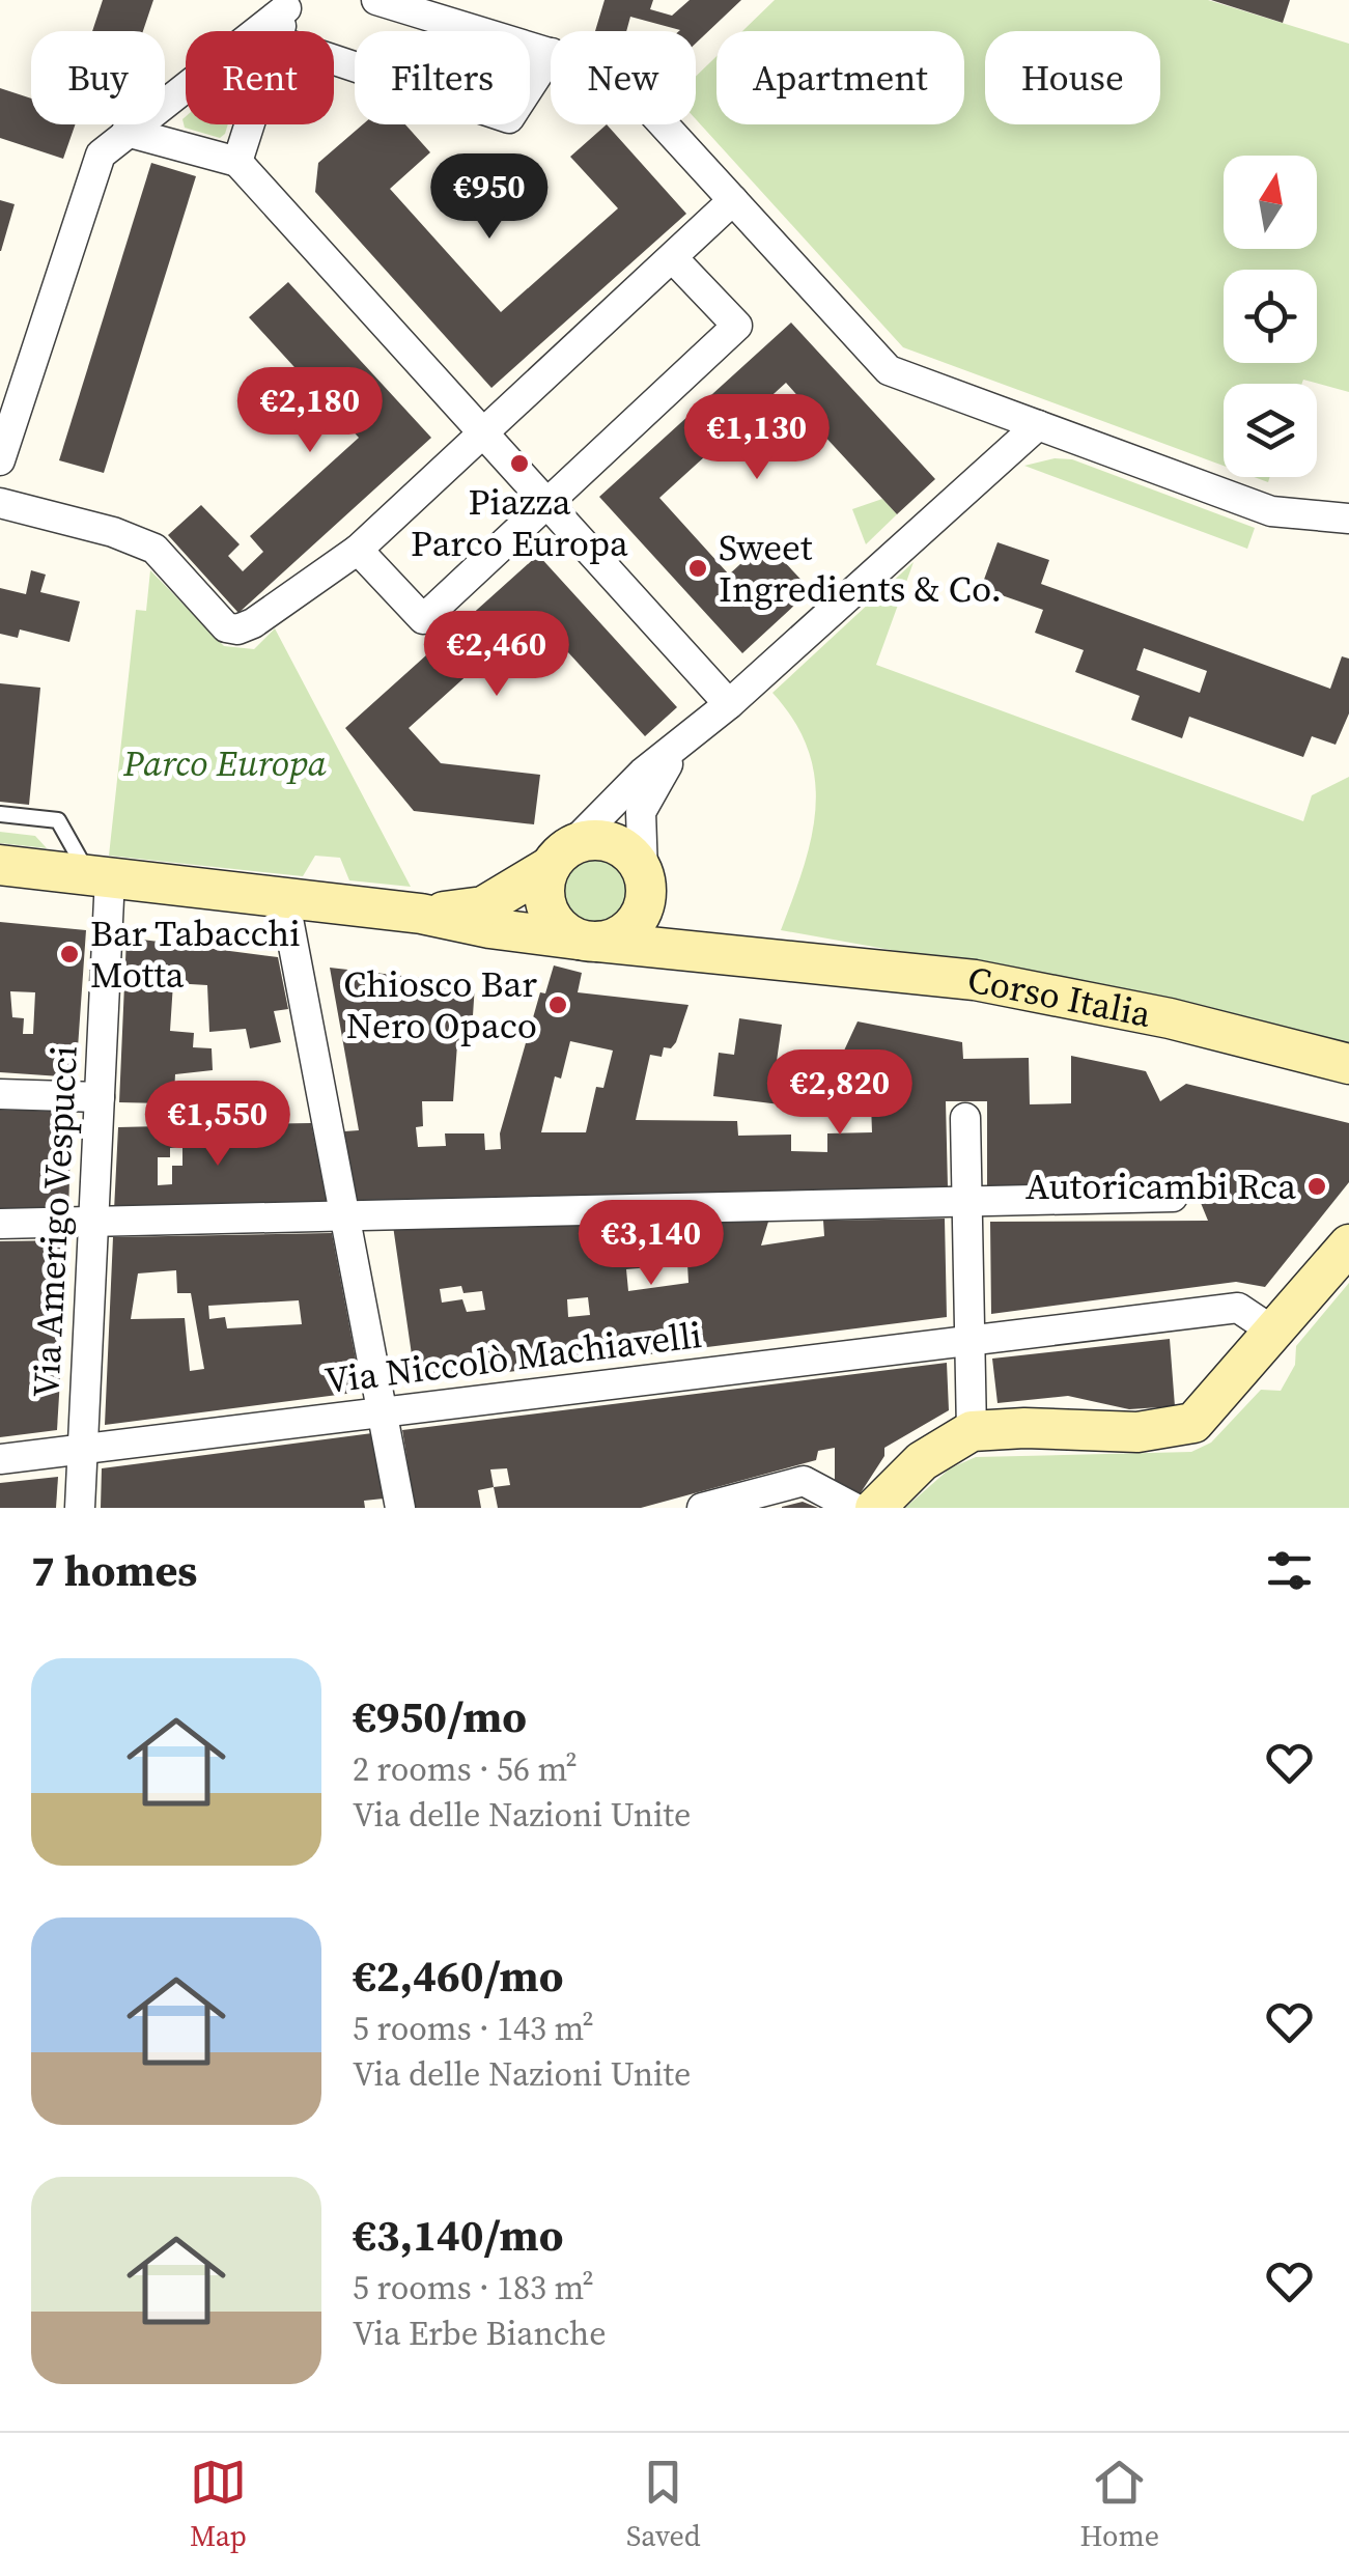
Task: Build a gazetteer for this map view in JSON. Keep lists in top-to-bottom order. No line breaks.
{"streets":{"main road":["Corso Italia"],"street":["Via Amerigo Vespucci","Via Niccolò Machiavelli"]},"crossings":[["Via Amerigo Vespucci","Via Niccolò Machiavelli"]],"parks":["Parco Europa"],"places":["Piazza Parco Europa","Sweet Ingredients & Co.","Bar Tabacchi Motta","Chiosco Bar Nero Opaco","Autoricambi Rca"],"north":"top","page":{"chip":["Buy","Rent","Filters","New","Apartment","House"],"price":["€950","€2,180","€1,130","€2,460","€2,820","€1,550","€3,140"],"heading":"7 homes","list":[{"name":"€950/mo","note":"2 rooms · 56 m² · Via delle Nazioni Unite"},{"name":"€2,460/mo","note":"5 rooms · 143 m² · Via delle Nazioni Unite"},{"name":"€3,140/mo","note":"5 rooms · 183 m² · Via Erbe Bianche"}],"tabs":["Map","Saved","Home"]}}
